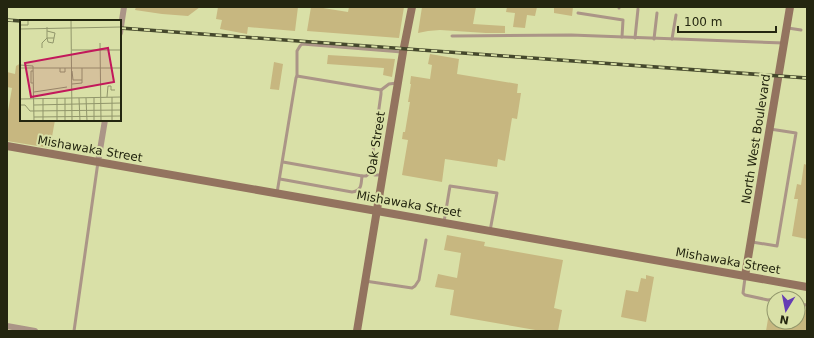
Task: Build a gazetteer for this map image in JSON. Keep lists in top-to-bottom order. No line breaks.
{"streets":{"street":["North West Boulevard","Oak Street","Mishawaka Street"]},"crossings":[["North West Boulevard","Mishawaka Street"],["Oak Street","Mishawaka Street"]],"scale_bar":"100 m","north":"bottom"}
